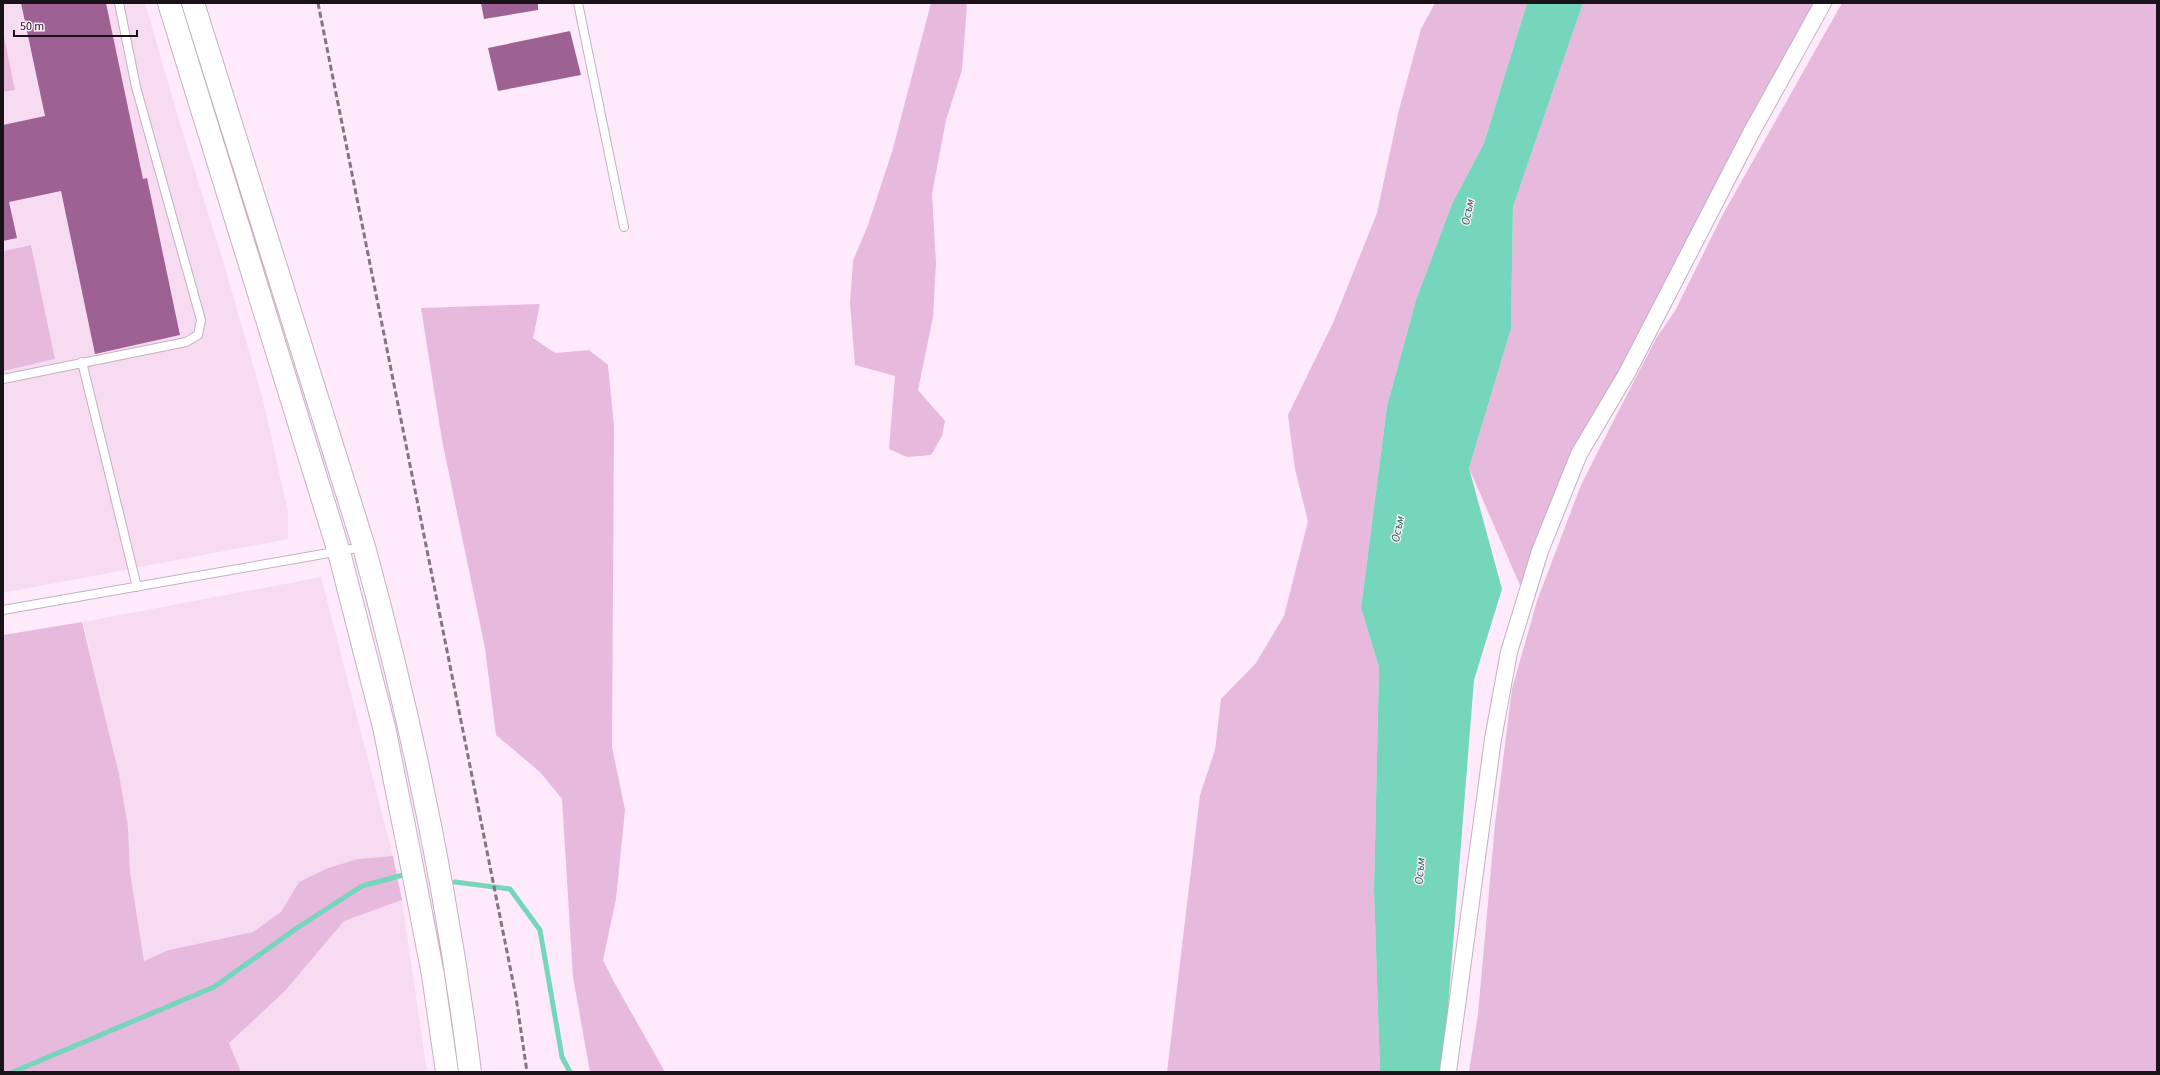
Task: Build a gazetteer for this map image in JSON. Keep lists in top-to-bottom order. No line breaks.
{"water":["Осъм"],"scale_bar":"50 m"}
